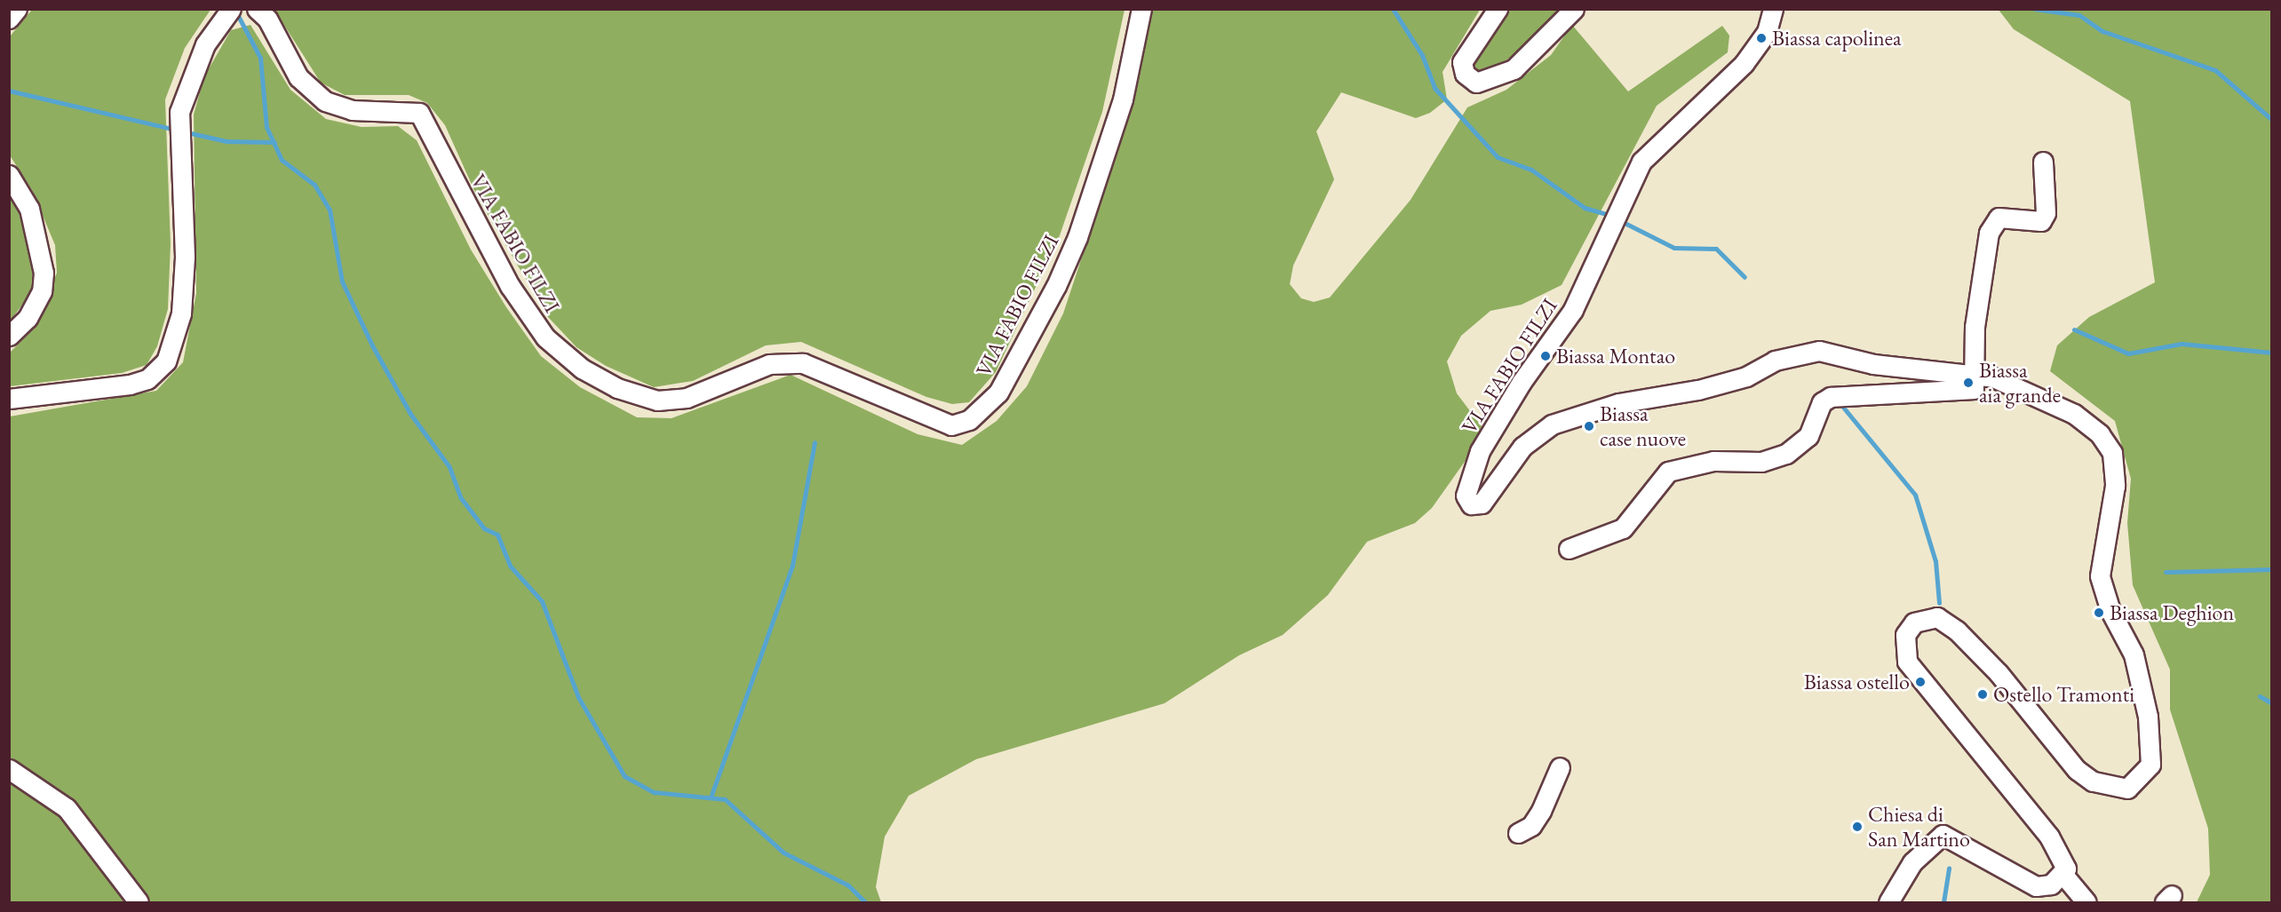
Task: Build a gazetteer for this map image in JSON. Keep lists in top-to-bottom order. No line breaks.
{"streets":{"street":["VIA FABIO FILZI"]},"places":["Biassa capolinea","Biassa Montao","Biassa aia grande","Biassa case nuove","Biassa Deghion","Biassa ostello","Ostello Tramonti","Chiesa di San Martino"]}
